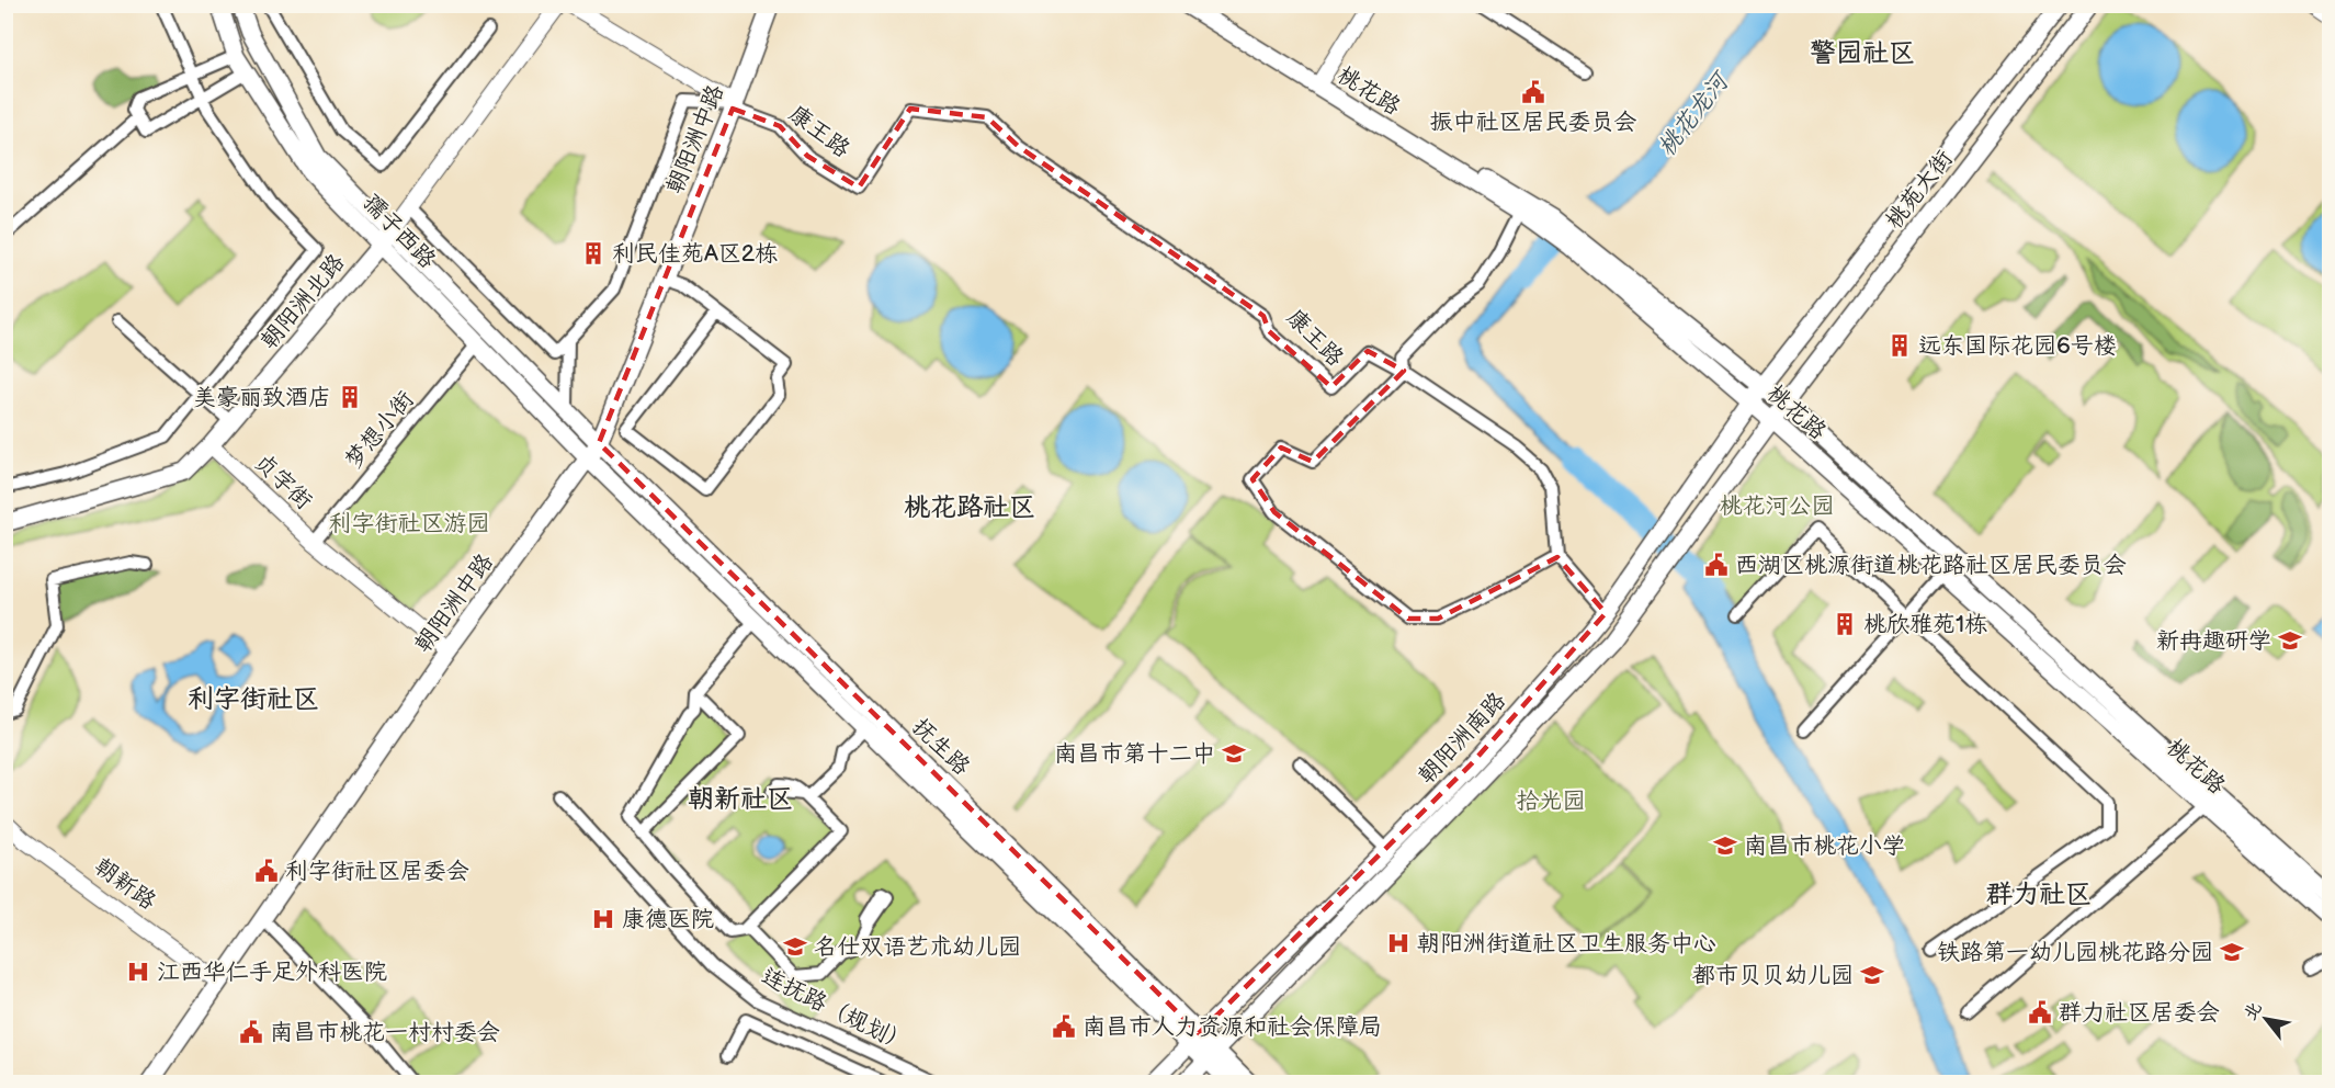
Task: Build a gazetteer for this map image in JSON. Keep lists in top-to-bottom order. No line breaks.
{"streets":{"main road":["桃花路","朝阳洲中路","桃苑大街","孺子西路","朝阳洲北路","朝阳洲南路","抚生路"],"street":["康王路","梦想小街","贞字街","朝新路","连抚路（规划）"]},"crossings":[["桃花路","桃苑大街"],["桃花路","朝阳洲南路"],["康王路","朝阳洲中路"],["朝阳洲中路","孺子西路"],["朝阳洲中路","贞字街"],["朝阳洲中路","抚生路"],["朝阳洲中路","朝新路"],["桃苑大街","朝阳洲南路"],["孺子西路","朝阳洲北路"],["孺子西路","梦想小街"],["孺子西路","抚生路"],["朝阳洲北路","贞字街"],["梦想小街","贞字街"],["朝阳洲南路","抚生路"]],"districts":["警园社区","桃花路社区","利字街社区","朝新社区","群力社区"],"water":["桃花龙河"],"parks":["桃花河公园","利字街社区游园","拾光园"],"places":{"public building":["振中社区居民委员会","西湖区桃源街道桃花路社区居民委员会","利字街社区居委会","群力社区居委会","南昌市人力资源和社会保障局","南昌市桃花一村村委会"],"building":["利民佳苑A区2栋","远东国际花园6号楼","美豪丽致酒店","桃欣雅苑1栋"],"school or university":["新冉趣研学","南昌市第十二中","南昌市桃花小学","名仕双语艺术幼儿园","铁路第一幼儿园桃花路分园","都市贝贝幼儿园"],"hospital":["康德医院","朝阳洲街道社区卫生服务中心","江西华仁手足外科医院"]},"north":"top left"}
